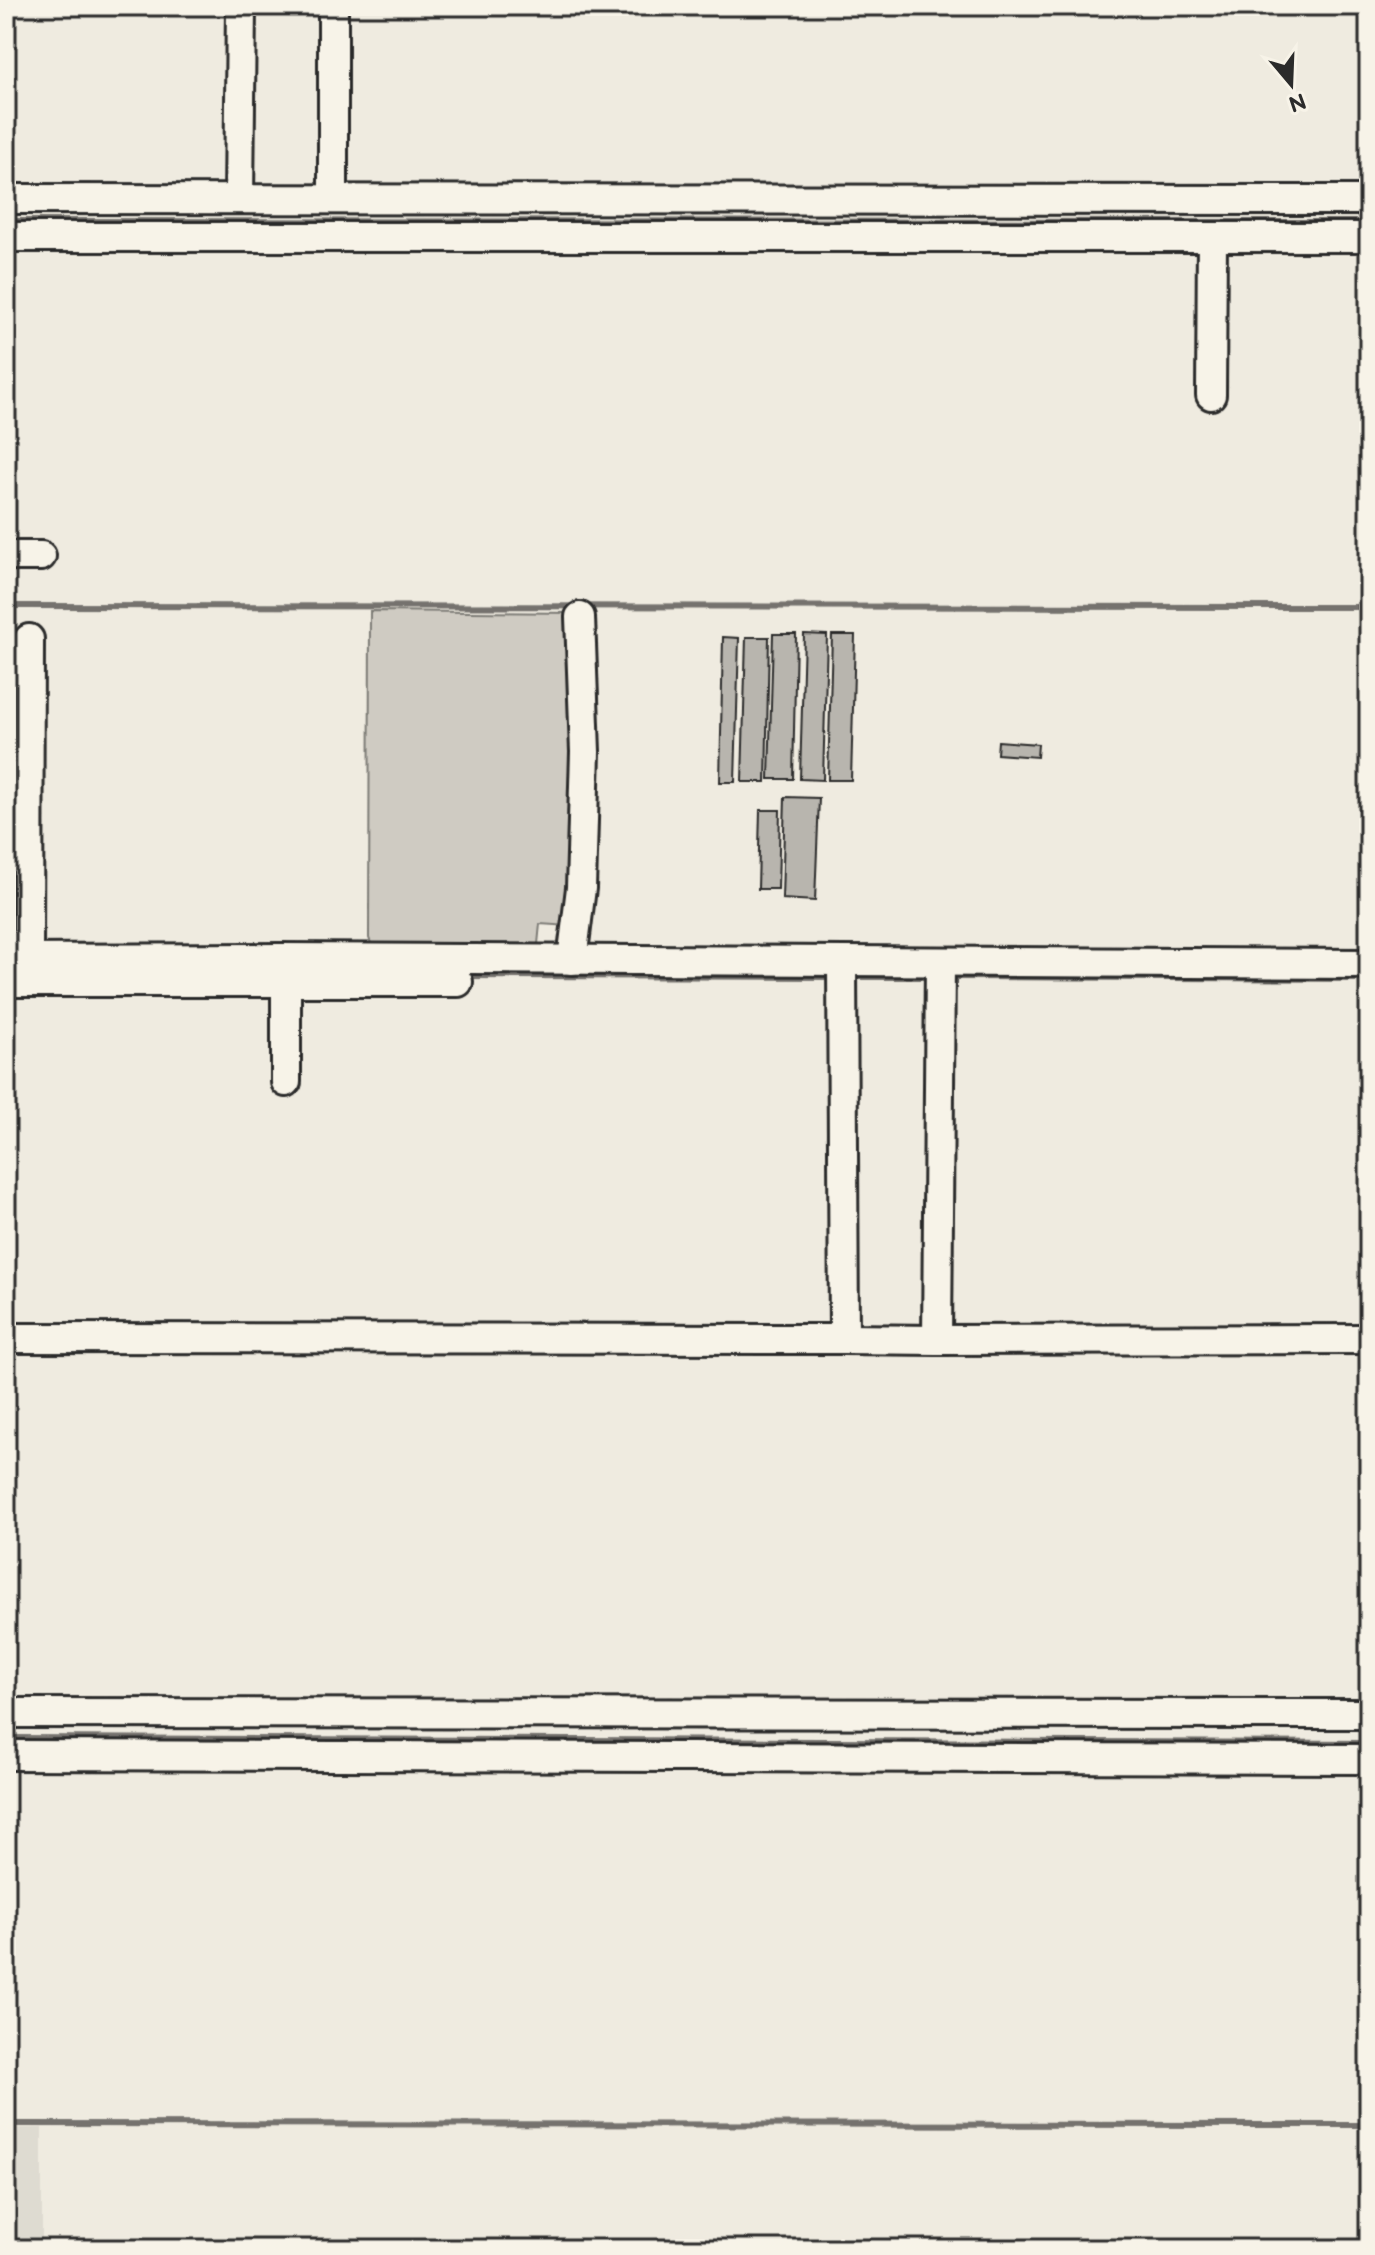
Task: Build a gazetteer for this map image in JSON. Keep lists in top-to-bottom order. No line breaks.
{"north":"bottom"}
